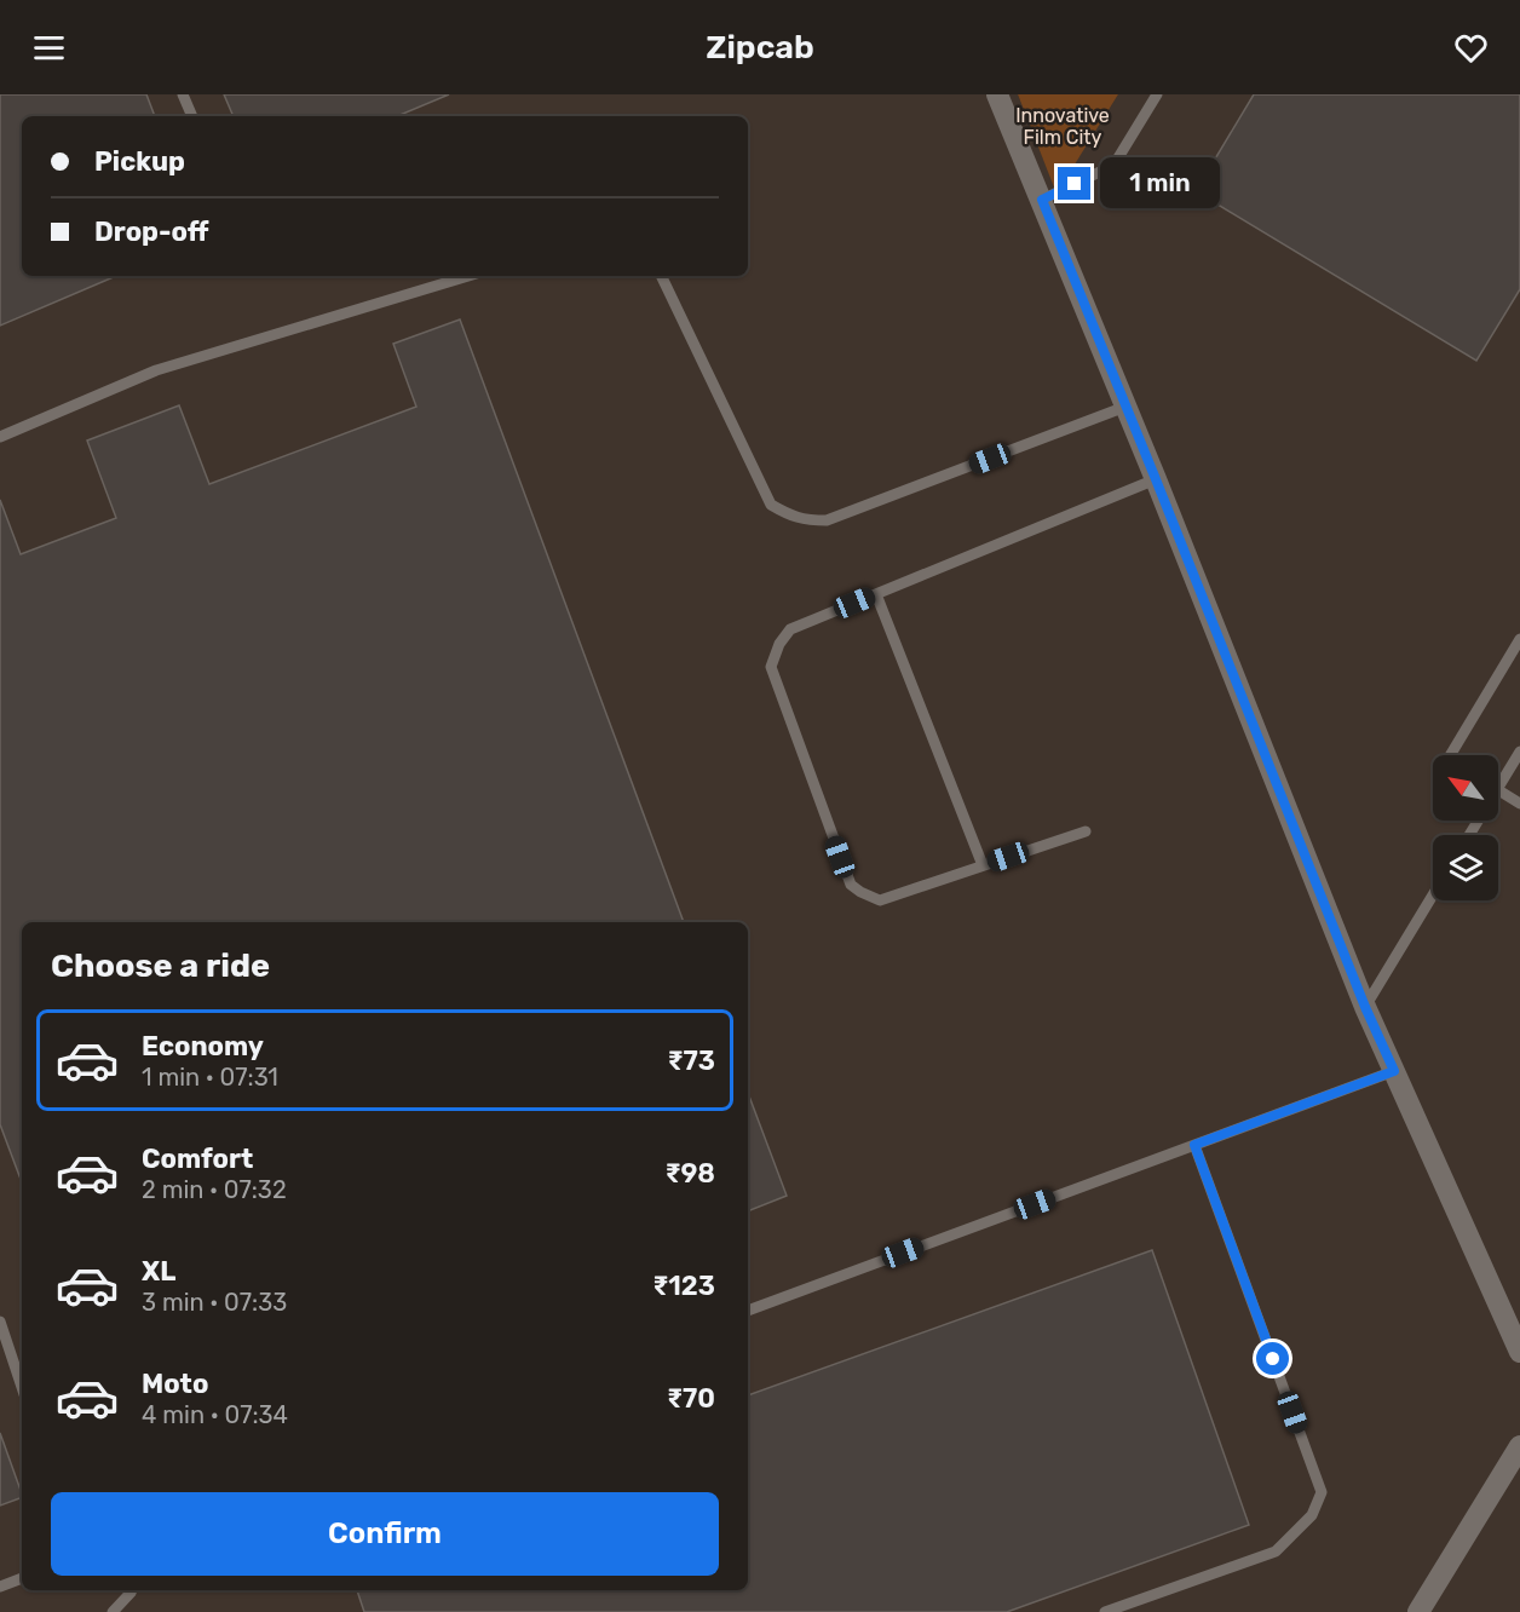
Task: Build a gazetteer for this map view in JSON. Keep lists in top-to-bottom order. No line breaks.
{"parks":["Innovative Film City"],"north":"top left","page":{"header":"Zipcab","banner":["Pickup","Drop-off"],"bubble":"1 min","heading":"Choose a ride","list":[{"name":"Economy","note":"1 min · 07:31","value":"₹73"},{"name":"Comfort","note":"2 min · 07:32","value":"₹98"},{"name":"XL","note":"3 min · 07:33","value":"₹123"},{"name":"Moto","note":"4 min · 07:34","value":"₹70"}],"buttons":"Confirm"}}
